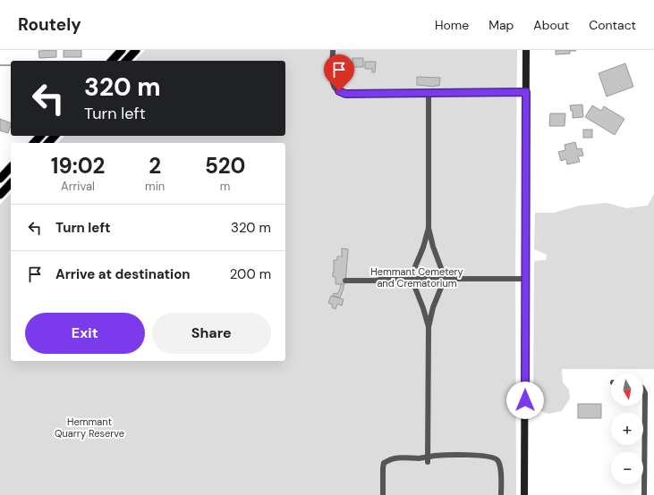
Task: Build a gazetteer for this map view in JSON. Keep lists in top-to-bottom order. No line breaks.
{"parks":["Hemmant Cemetery and Crematorium","Hemmant Quarry Reserve"],"north":"bottom","page":{"header":"Routely","nav":["Home","Map","About","Contact"],"turn":["320 m","Turn left"],"eta":["19:02","Arrival","2","min","520","m"],"list":[{"name":"Turn left","value":"320 m"},{"name":"Arrive at destination","value":"200 m"}],"buttons":["Exit","Share"],"map_buttons":["+","−"]}}
